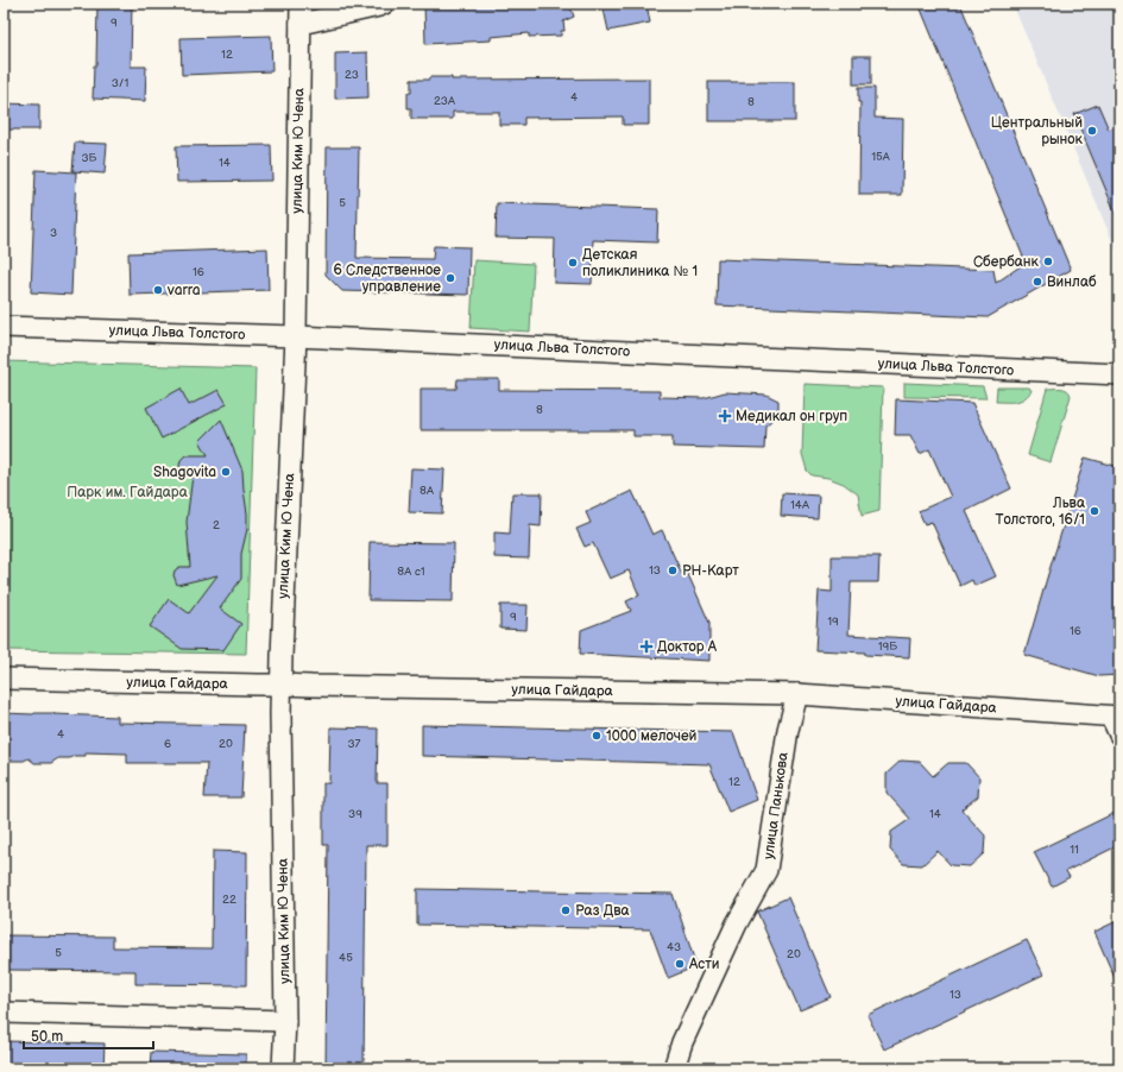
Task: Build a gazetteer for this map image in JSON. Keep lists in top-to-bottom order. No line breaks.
{"streets":{"street":["улица Ким Ю Чена","улица Льва Толстого","улица Гайдара","улица Панькова"]},"crossings":[["улица Ким Ю Чена","улица Льва Толстого"],["улица Ким Ю Чена","улица Гайдара"],["улица Гайдара","улица Панькова"]],"parks":["Парк им. Гайдара"],"places":{"other":["Центральный рынок","Сбербанк","Детская поликлиника № 1","6 Следственное управление","Винлаб","varra","Shagovita","Льва Толстого, 16/1","РН-Карт","1000 мелочей","Раз Два","Асти"],"health":["Медикал он груп","Доктор А"]},"house_numbers":["9","12","23","3/1","4","23А","8","15А","3Б","14","5","3","16","8","8А","14А","2","13","8А с1","9","19","16","19Б","4","6","20","37","12","39","14","11","22","43","5","20","45","13"],"scale_bar":"50 m"}
